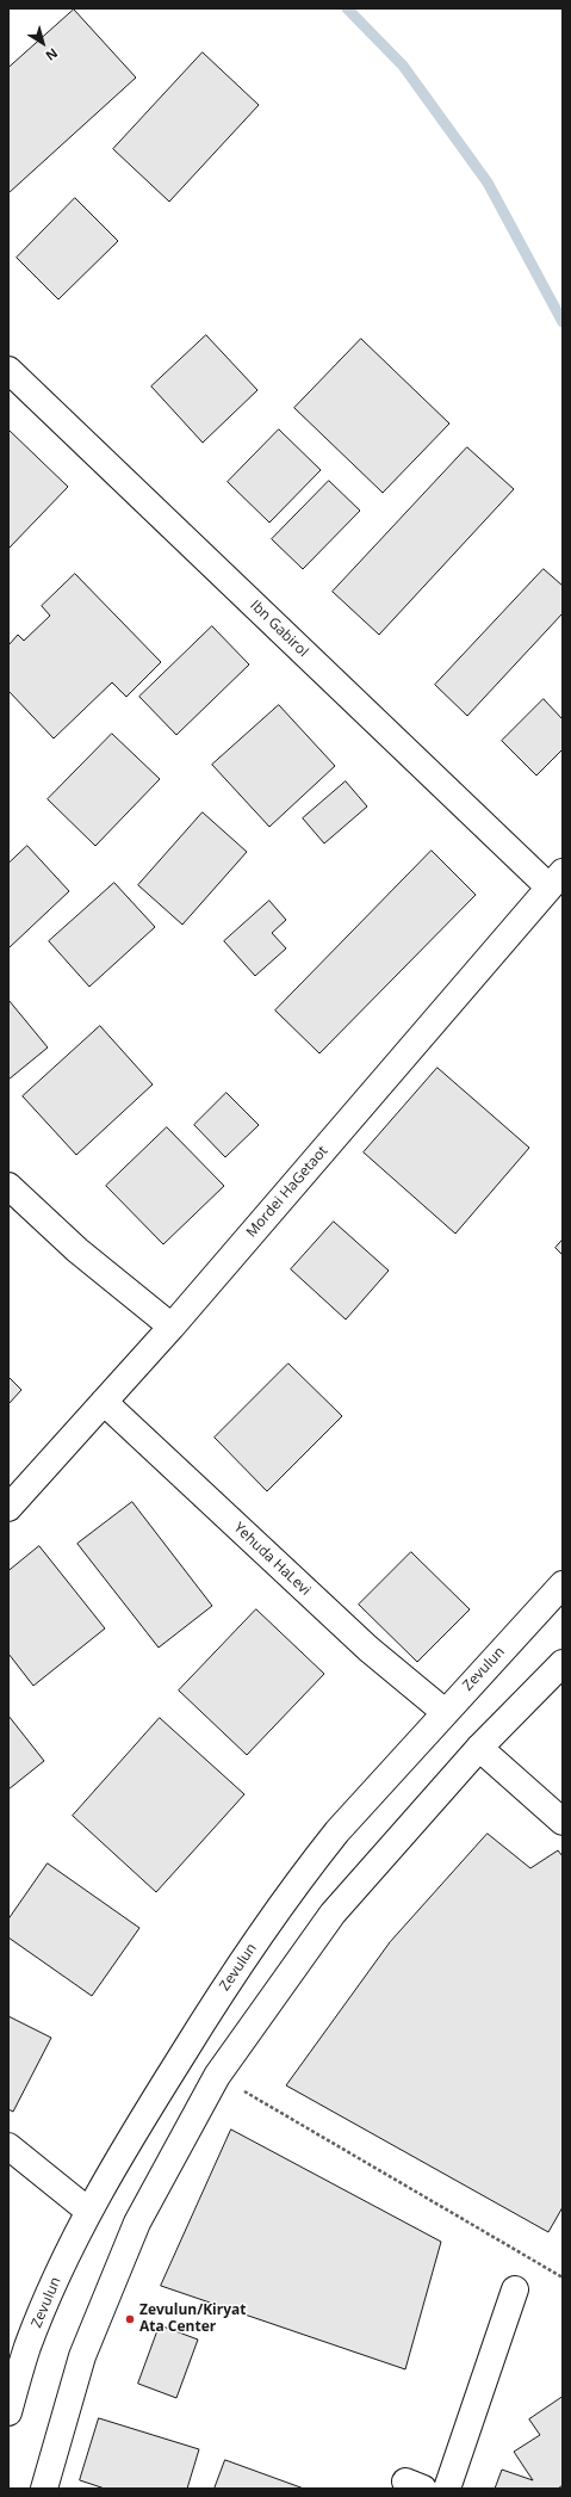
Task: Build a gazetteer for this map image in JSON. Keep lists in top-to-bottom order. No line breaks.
{"streets":{"street":["Ibn Gabirol","Mordei HaGetaot","Yehuda HaLevi","Zevulun"]},"crossings":[["Ibn Gabirol","Mordei HaGetaot"],["Mordei HaGetaot","Yehuda HaLevi"],["Yehuda HaLevi","Zevulun"]],"places":["Zevulun/Kiryat Ata Center"],"north":"bottom right"}
